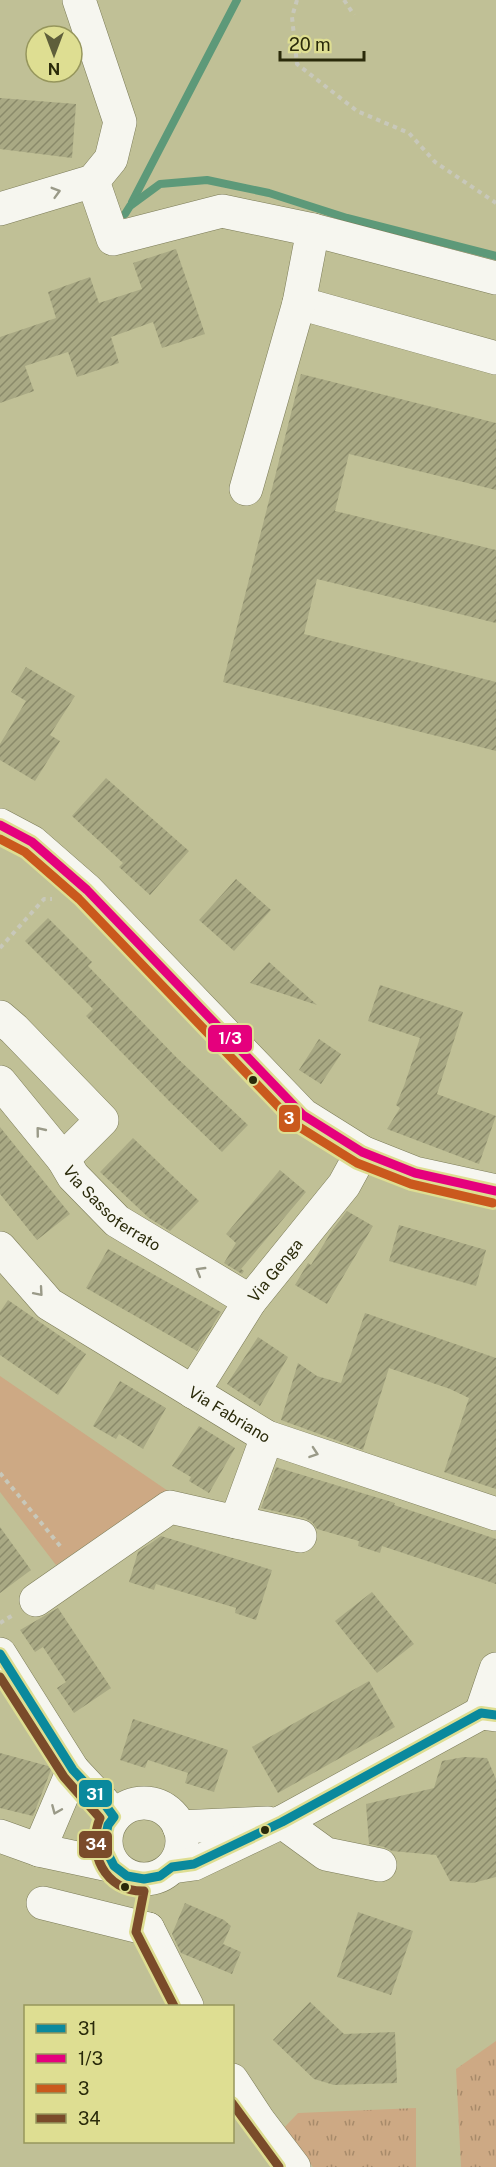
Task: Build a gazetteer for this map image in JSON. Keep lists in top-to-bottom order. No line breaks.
{"streets":{"street":["Via Sassoferrato","Via Genga","Via Fabriano"]},"crossings":[["Via Sassoferrato","Via Genga"],["Via Genga","Via Fabriano"]],"one_way":["Via Fabriano"],"lines":["transit line 1/3","transit line 3","transit line 31","transit line 34"],"legend":["31","1/3","3","34"],"scale_bar":"20 m","north":"bottom"}
